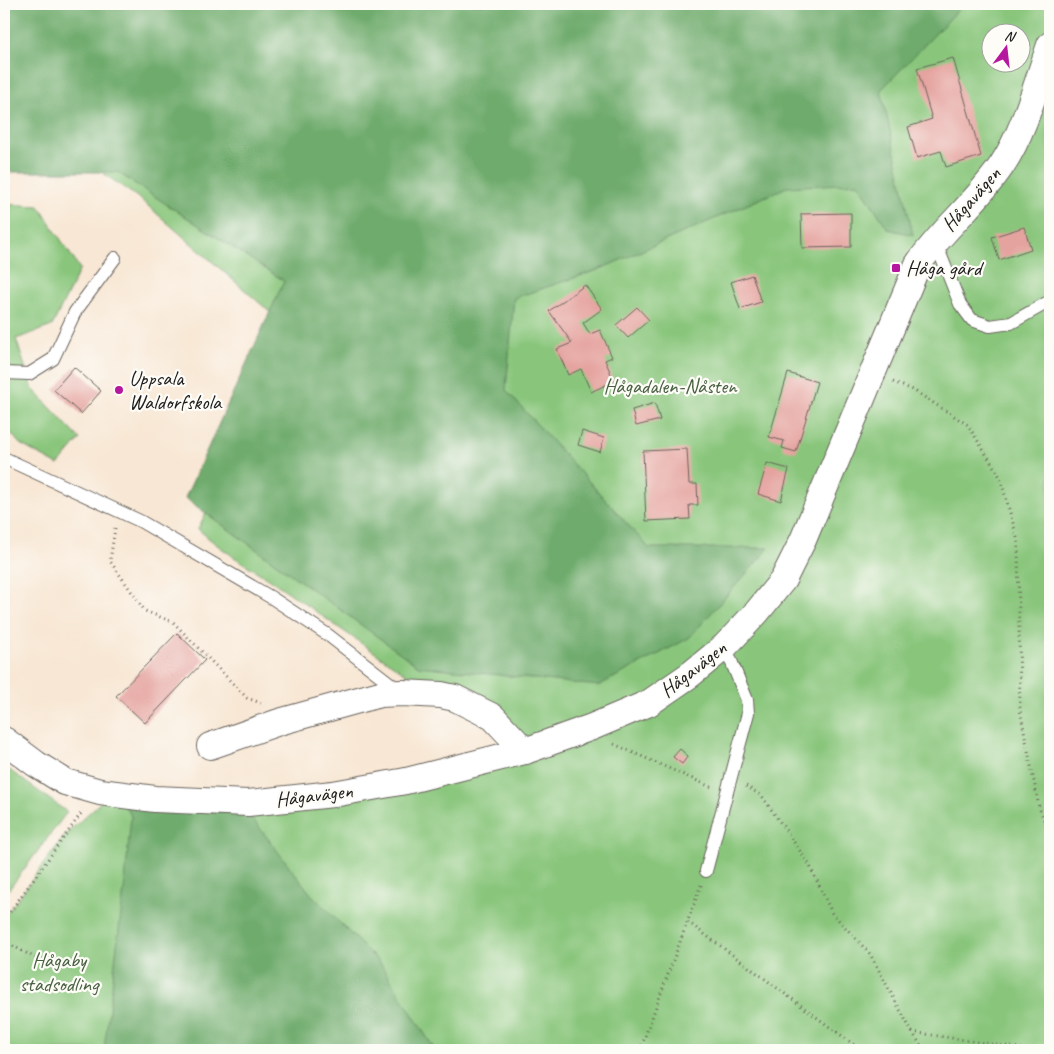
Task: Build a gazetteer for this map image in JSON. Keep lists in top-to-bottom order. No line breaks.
{"streets":{"street":["Hågavägen"]},"parks":["Hågadalen-Nåsten","Hågaby stadsodling"],"places":{"transit":["Håga gård"],"other":["Uppsala Waldorfskola"]},"north":"top"}
